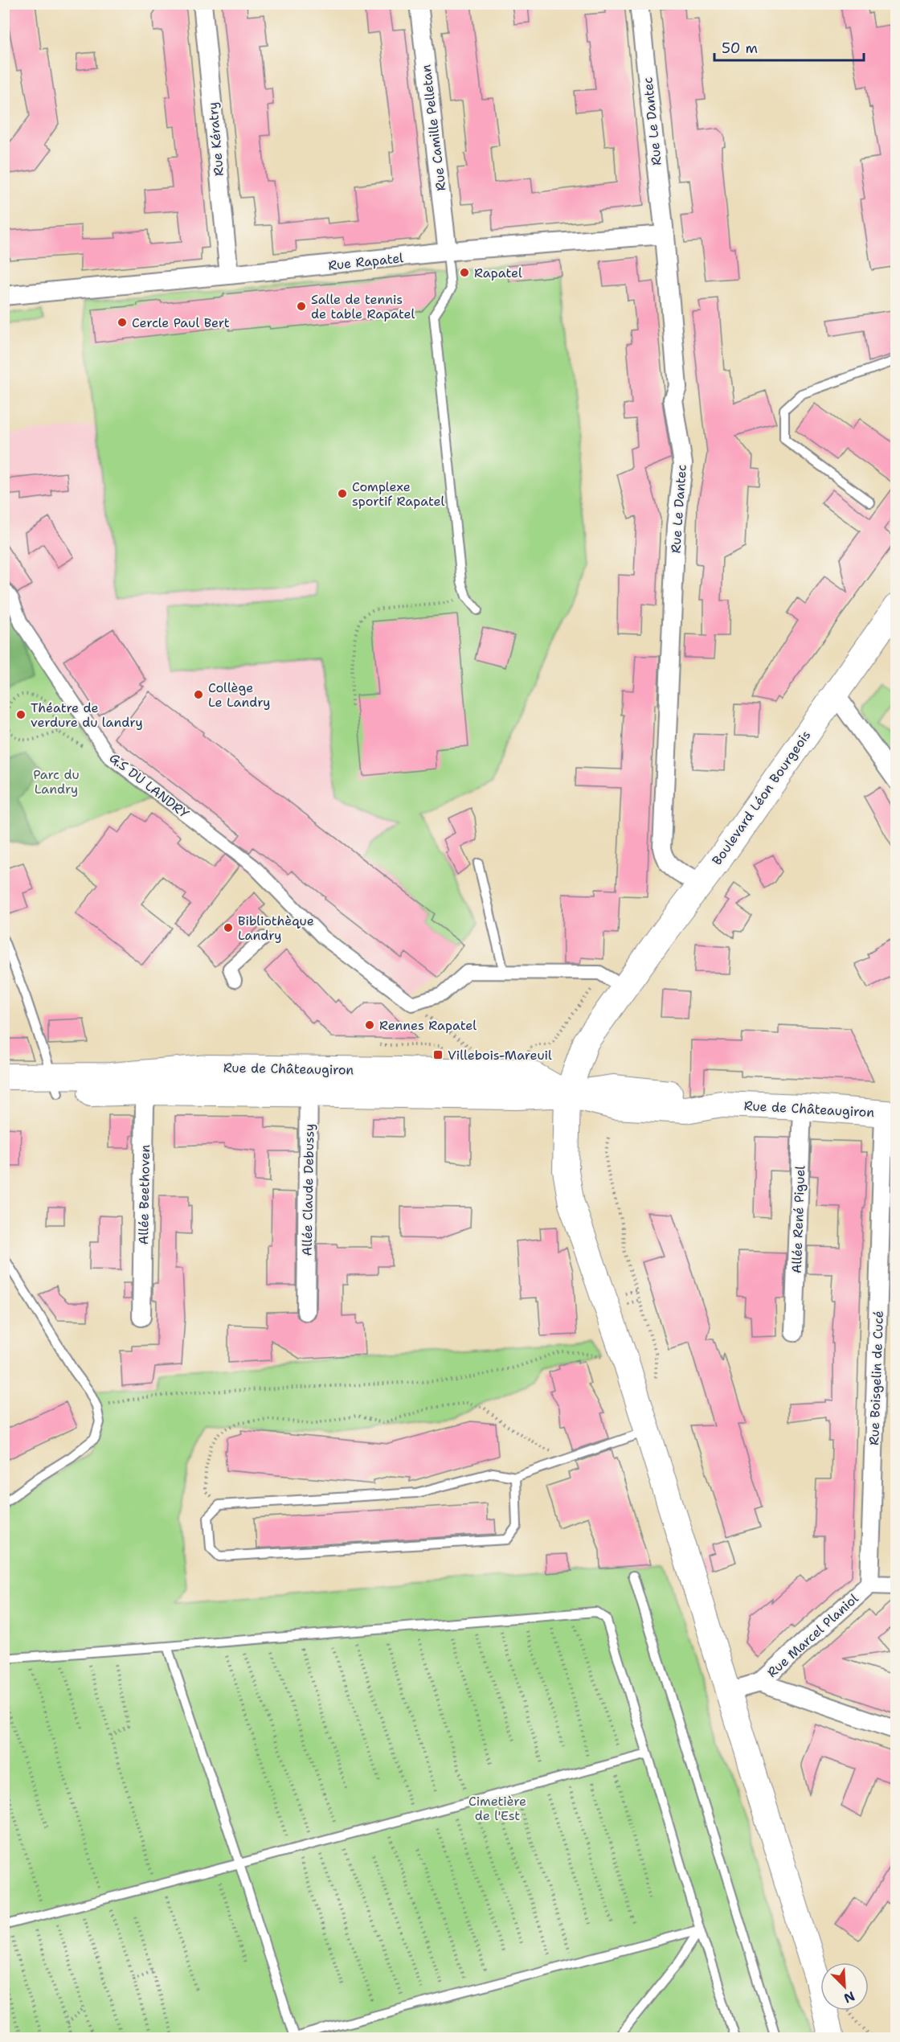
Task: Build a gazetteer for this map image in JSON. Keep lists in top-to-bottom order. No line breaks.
{"streets":{"main road":["Boulevard Léon Bourgeois","Rue de Châteaugiron"],"street":["Rue Le Dantec","Rue Camille Pelletan","Rue Kératry","Rue Rapatel","G.S DU LANDRY","Allée Claude Debussy","Allée Beethoven","Allée René Piguel","Rue Boisgelin de Cucé","Rue Marcel Planiol"]},"crossings":[["Rue Le Dantec","Rue Rapatel"],["Rue Le Dantec","Boulevard Léon Bourgeois"],["Rue Camille Pelletan","Rue Rapatel"],["Rue Kératry","Rue Rapatel"],["Boulevard Léon Bourgeois","Rue de Châteaugiron"],["Boulevard Léon Bourgeois","Rue Marcel Planiol"],["Rue de Châteaugiron","Allée Claude Debussy"],["Rue de Châteaugiron","Allée Beethoven"],["Rue de Châteaugiron","Allée René Piguel"],["Rue de Châteaugiron","Rue Boisgelin de Cucé"],["Rue Boisgelin de Cucé","Rue Marcel Planiol"]],"parks":["Parc du Landry","Cimetière de l'Est"],"places":{"other":["Rapatel","Salle de tennis de table Rapatel","Cercle Paul Bert","Complexe sportif Rapatel","Collège Le Landry","Théatre de verdure du landry","Bibliothèque Landry","Rennes Rapatel"],"transit":["Villebois-Mareuil"]},"scale_bar":"50 m","north":"bottom right"}
